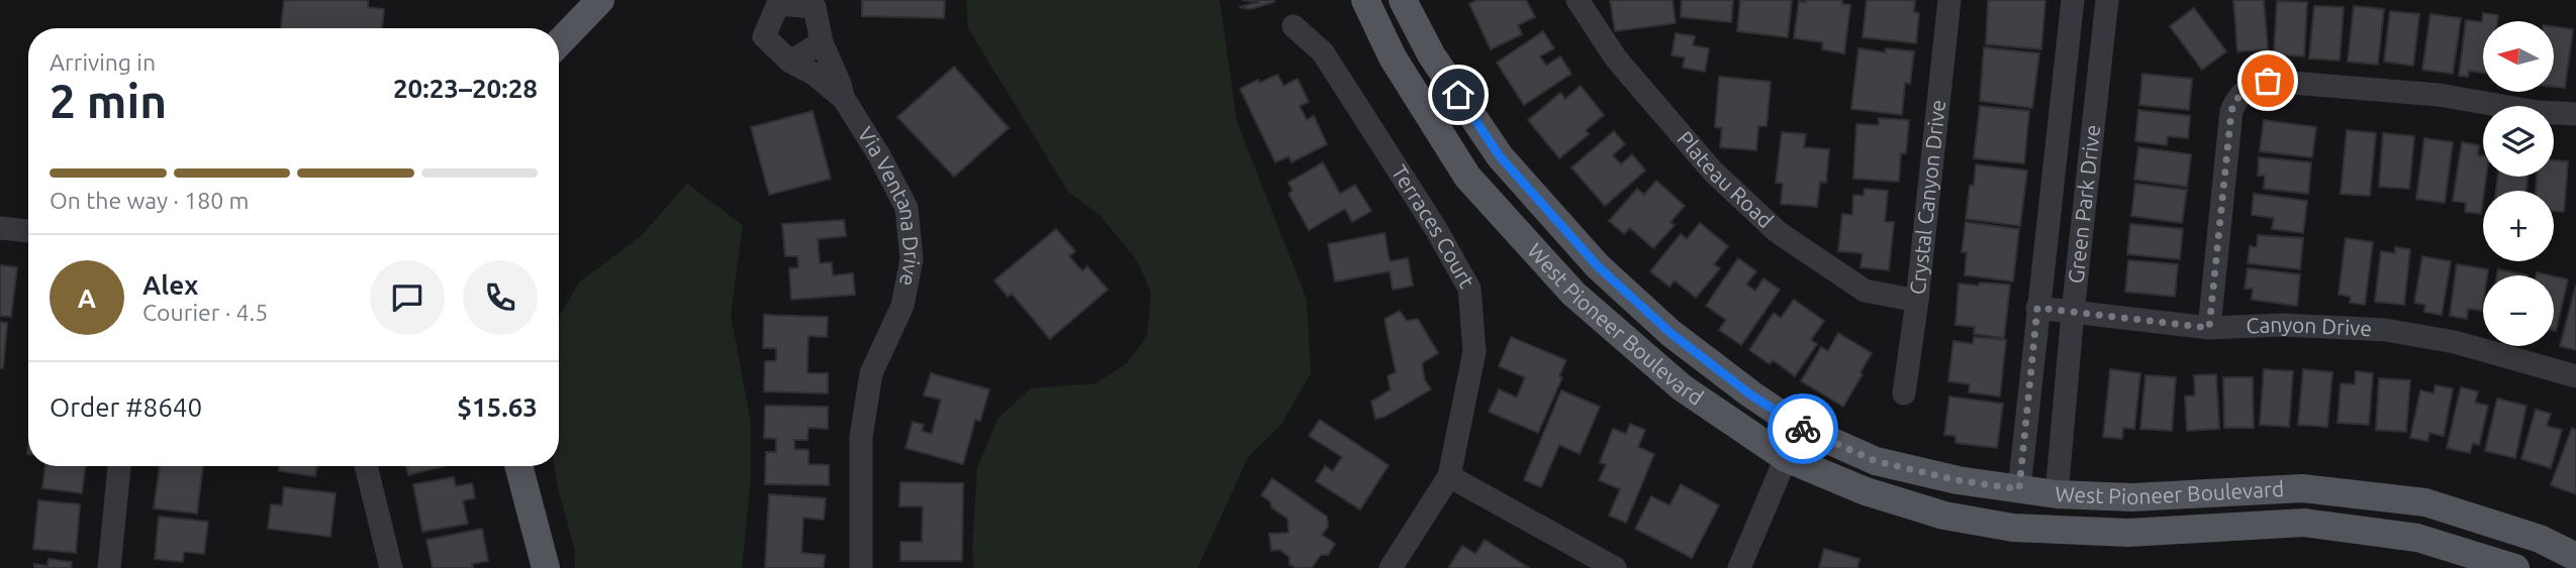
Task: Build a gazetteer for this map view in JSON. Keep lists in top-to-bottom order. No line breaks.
{"streets":{"main road":["West Pioneer Boulevard"],"street":["Plateau Road","Crystal Canyon Drive","Green Park Drive","Via Ventana Drive","Terraces Court","Canyon Drive"]},"crossings":[["Plateau Road","Crystal Canyon Drive"],["Green Park Drive","West Pioneer Boulevard"],["Green Park Drive","Canyon Drive"]],"north":"left","page":{"map_buttons":["+","−"],"heading":["2 min","Arriving in","20:23–20:28"],"panel":["Alex","Courier · 4.5","Order #8640","$15.63"],"bar":"On the way · 180 m","round":"A"}}
